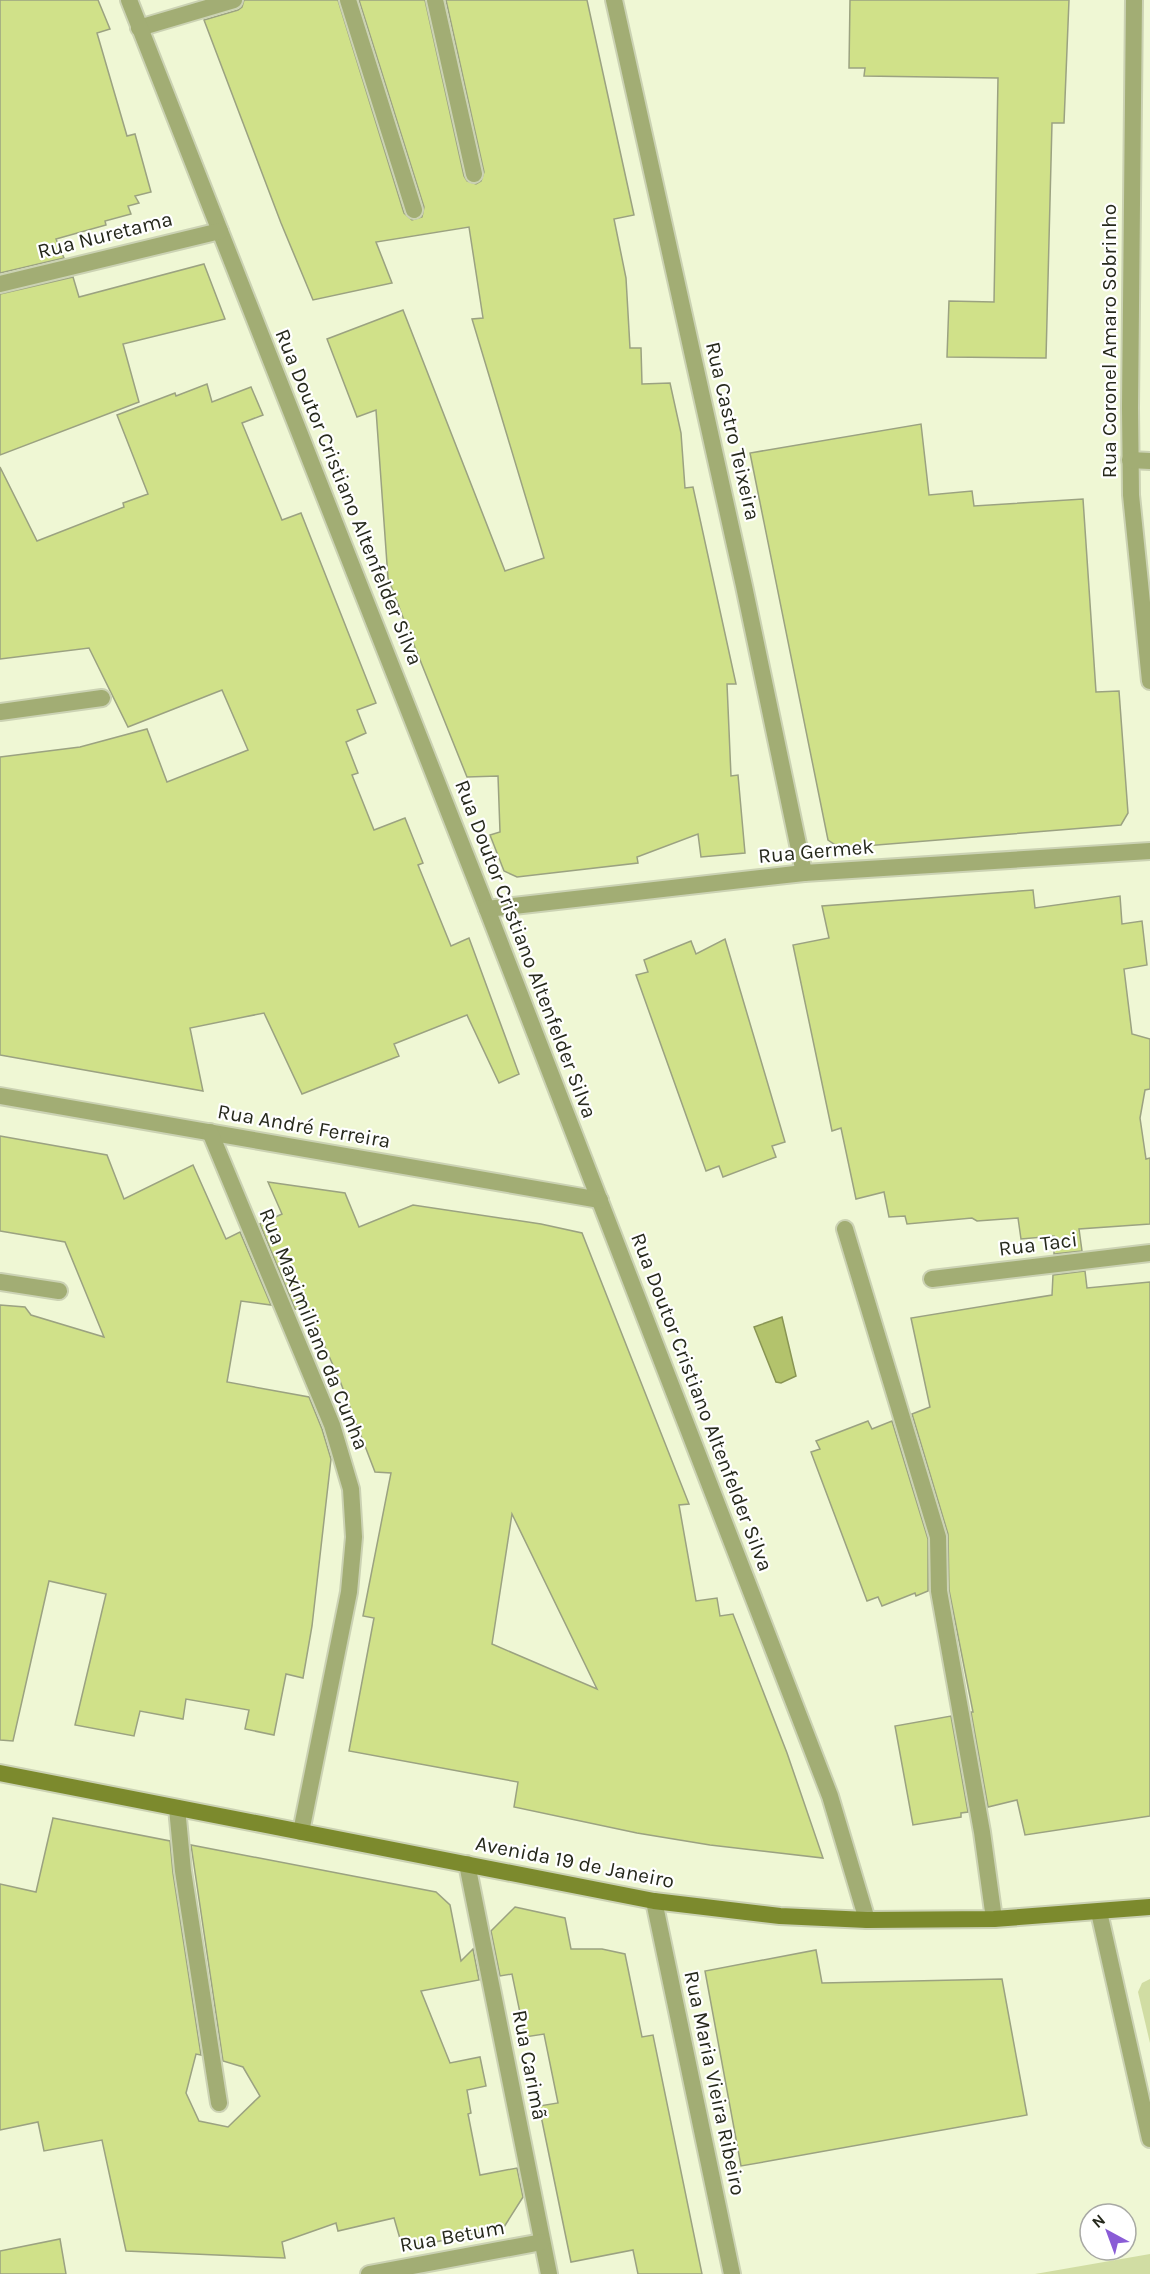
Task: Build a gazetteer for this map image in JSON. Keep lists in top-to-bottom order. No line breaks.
{"streets":{"main road":["Avenida 19 de Janeiro"],"street":["Rua Nuretama","Rua Coronel Amaro Sobrinho","Rua Castro Teixeira","Rua Doutor Cristiano Altenfelder Silva","Rua Germek","Rua André Ferreira","Rua Taci","Rua Maximiliano da Cunha","Rua Carimã","Rua Maria Vieira Ribeiro","Rua Betum"]},"crossings":[["Rua Nuretama","Rua Doutor Cristiano Altenfelder Silva"],["Rua Castro Teixeira","Rua Germek"],["Rua Doutor Cristiano Altenfelder Silva","Rua Germek"],["Rua Doutor Cristiano Altenfelder Silva","Rua André Ferreira"],["Rua Doutor Cristiano Altenfelder Silva","Avenida 19 de Janeiro"],["Rua André Ferreira","Rua Maximiliano da Cunha"],["Rua Maximiliano da Cunha","Avenida 19 de Janeiro"],["Avenida 19 de Janeiro","Rua Carimã"],["Avenida 19 de Janeiro","Rua Maria Vieira Ribeiro"],["Rua Carimã","Rua Betum"]],"north":"top left"}
